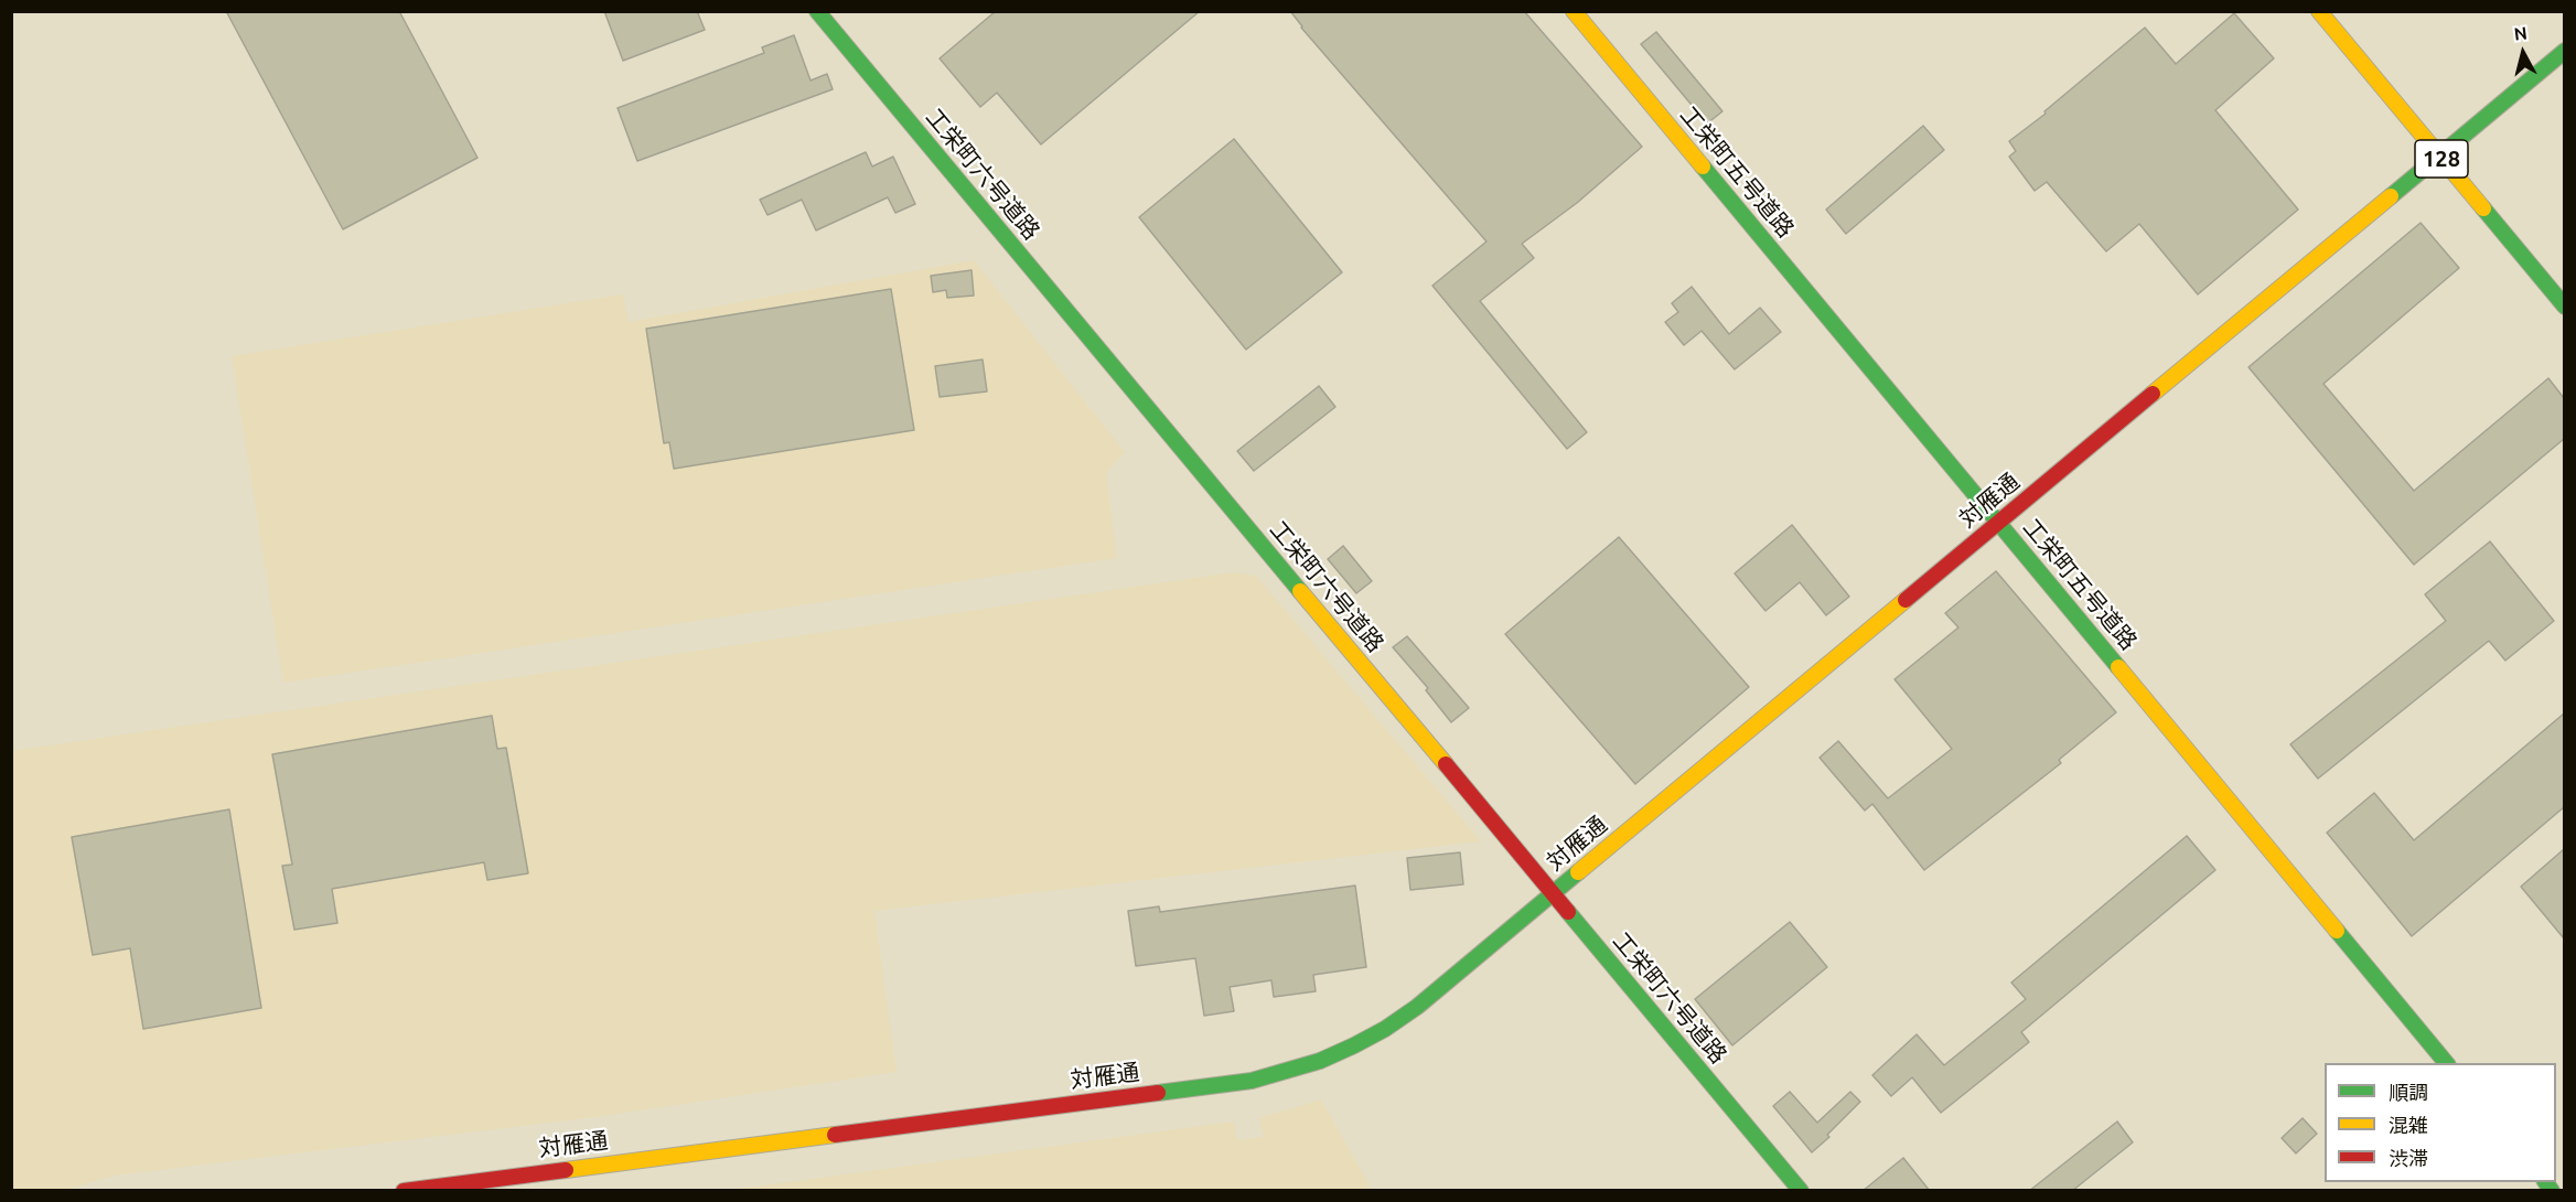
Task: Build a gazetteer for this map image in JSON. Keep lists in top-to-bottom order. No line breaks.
{"streets":{"street":["128","工栄町五号道路","工栄町六号道路","対雁通"]},"crossings":[["128","対雁通"],["工栄町五号道路","対雁通"],["工栄町六号道路","対雁通"]],"legend":["順調","混雑","渋滞"],"north":"top"}
